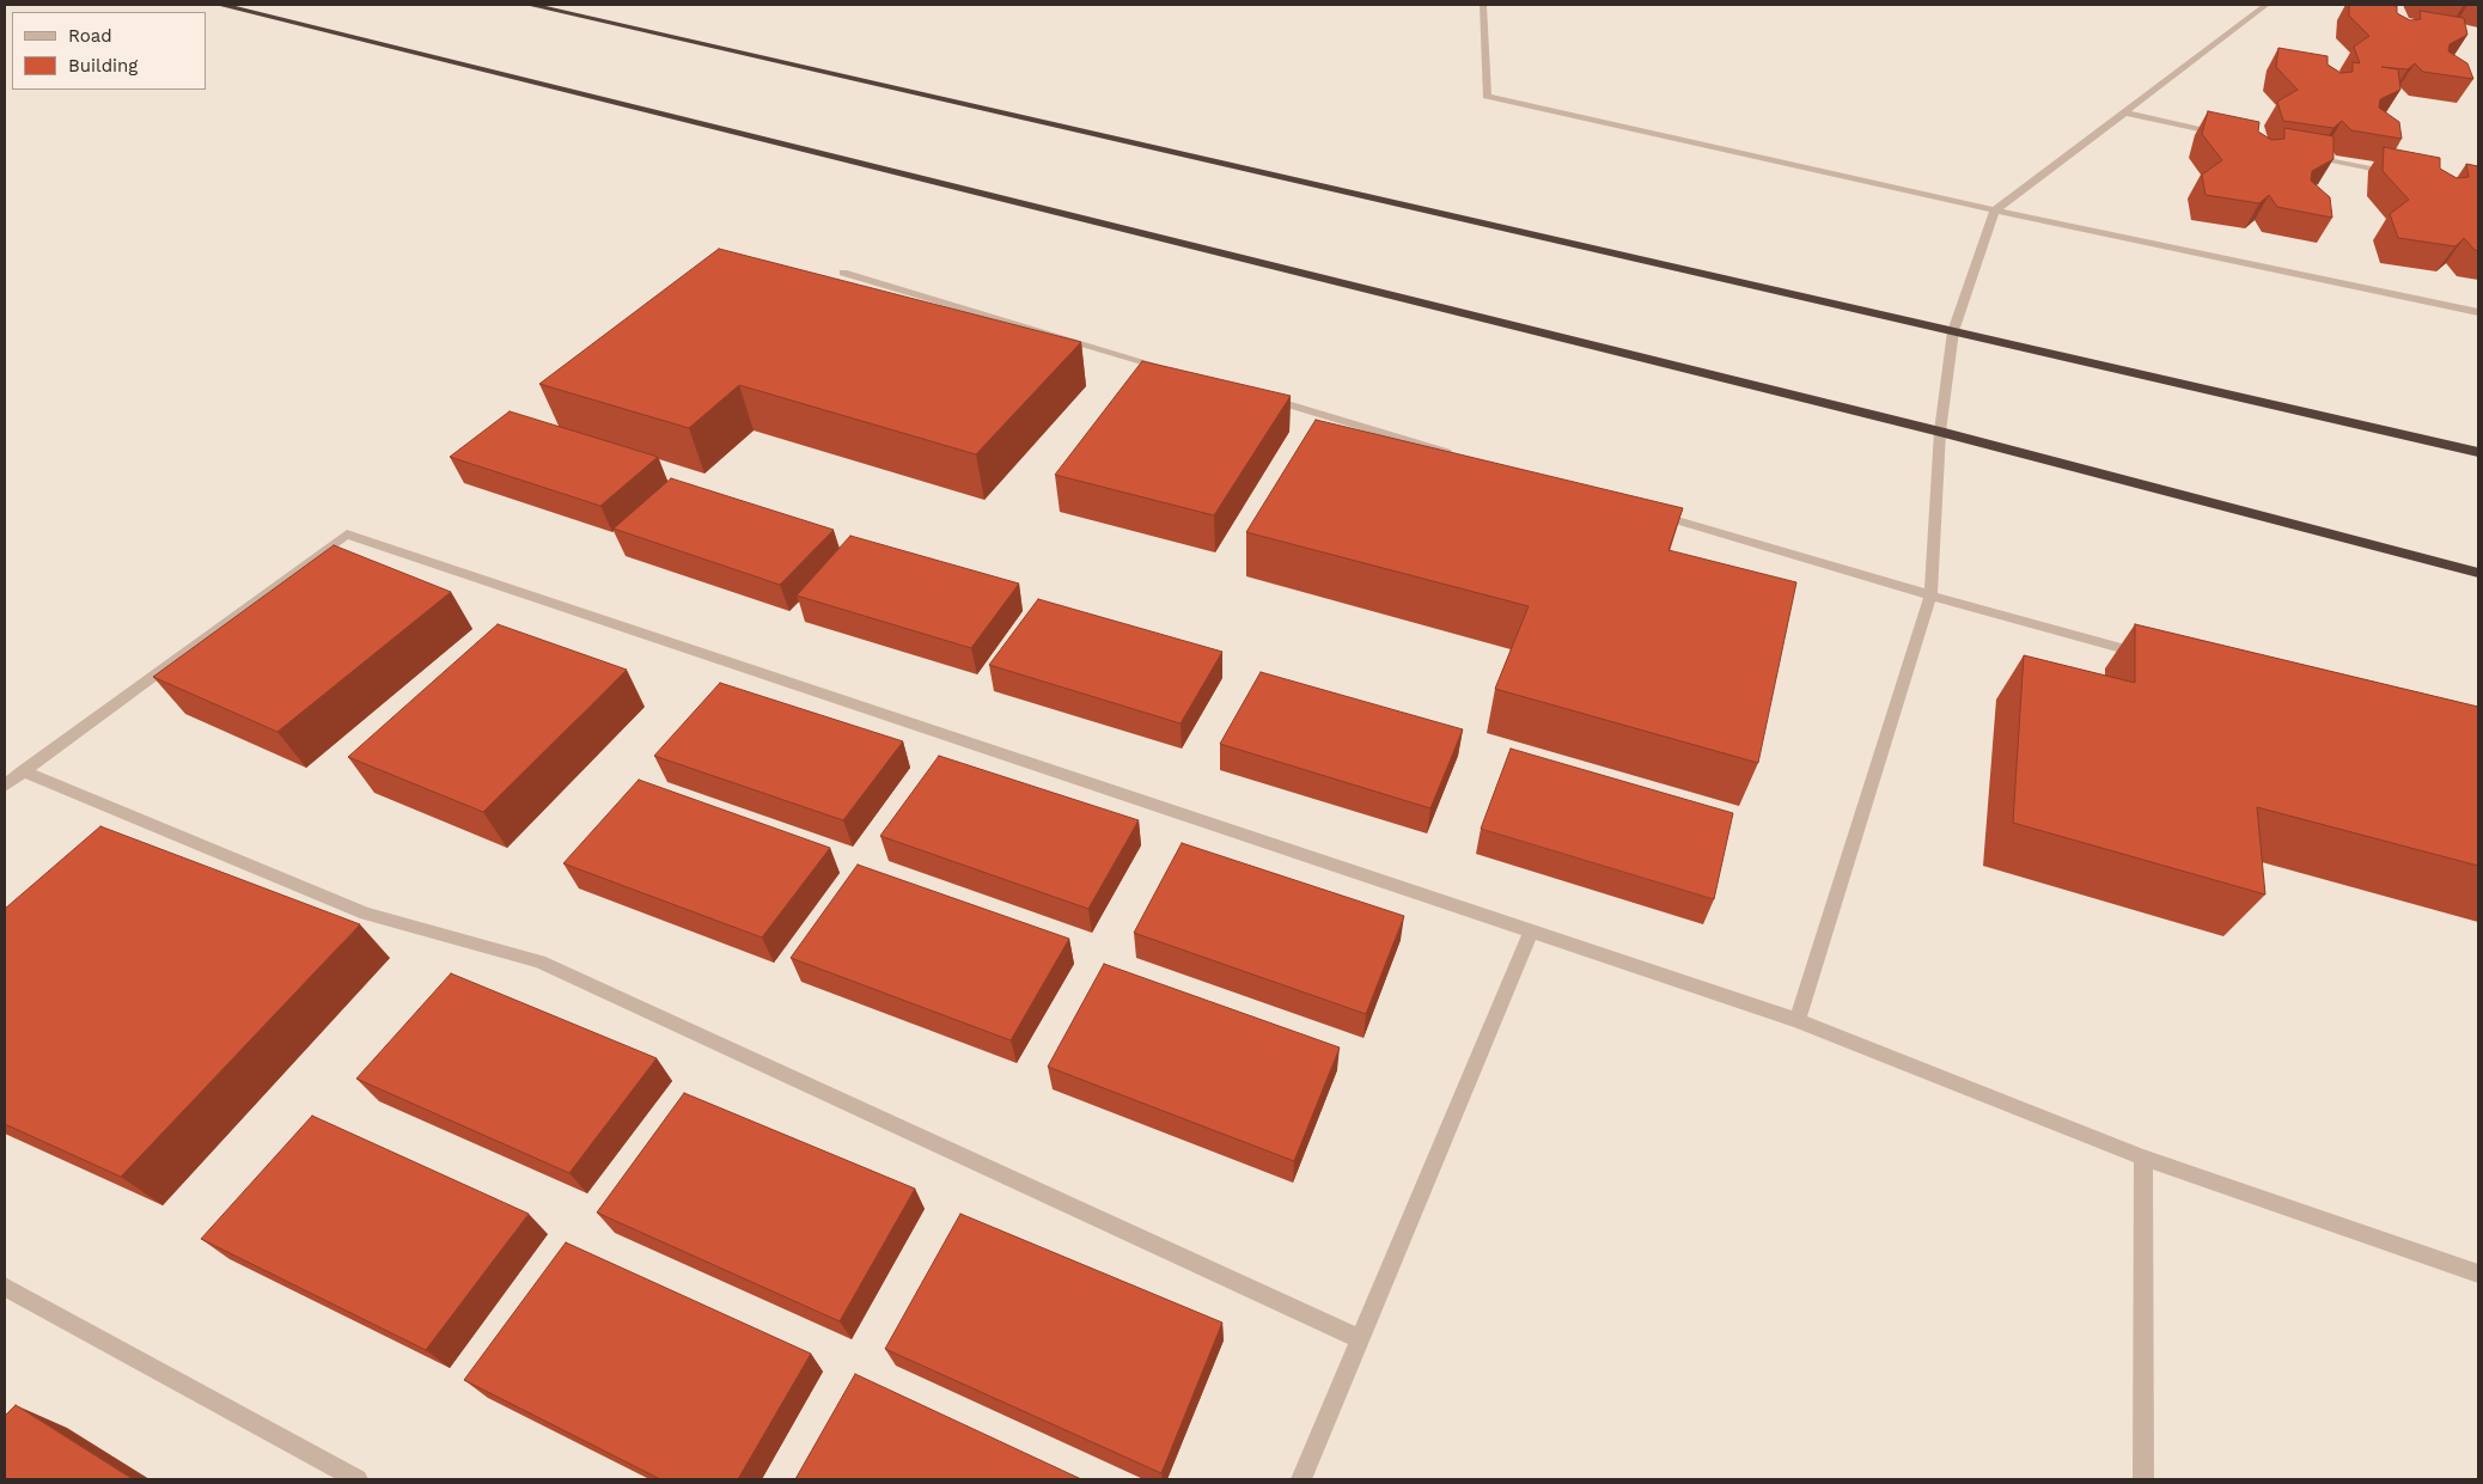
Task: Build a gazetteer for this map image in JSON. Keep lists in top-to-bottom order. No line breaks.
{"legend":["Road","Building"]}
